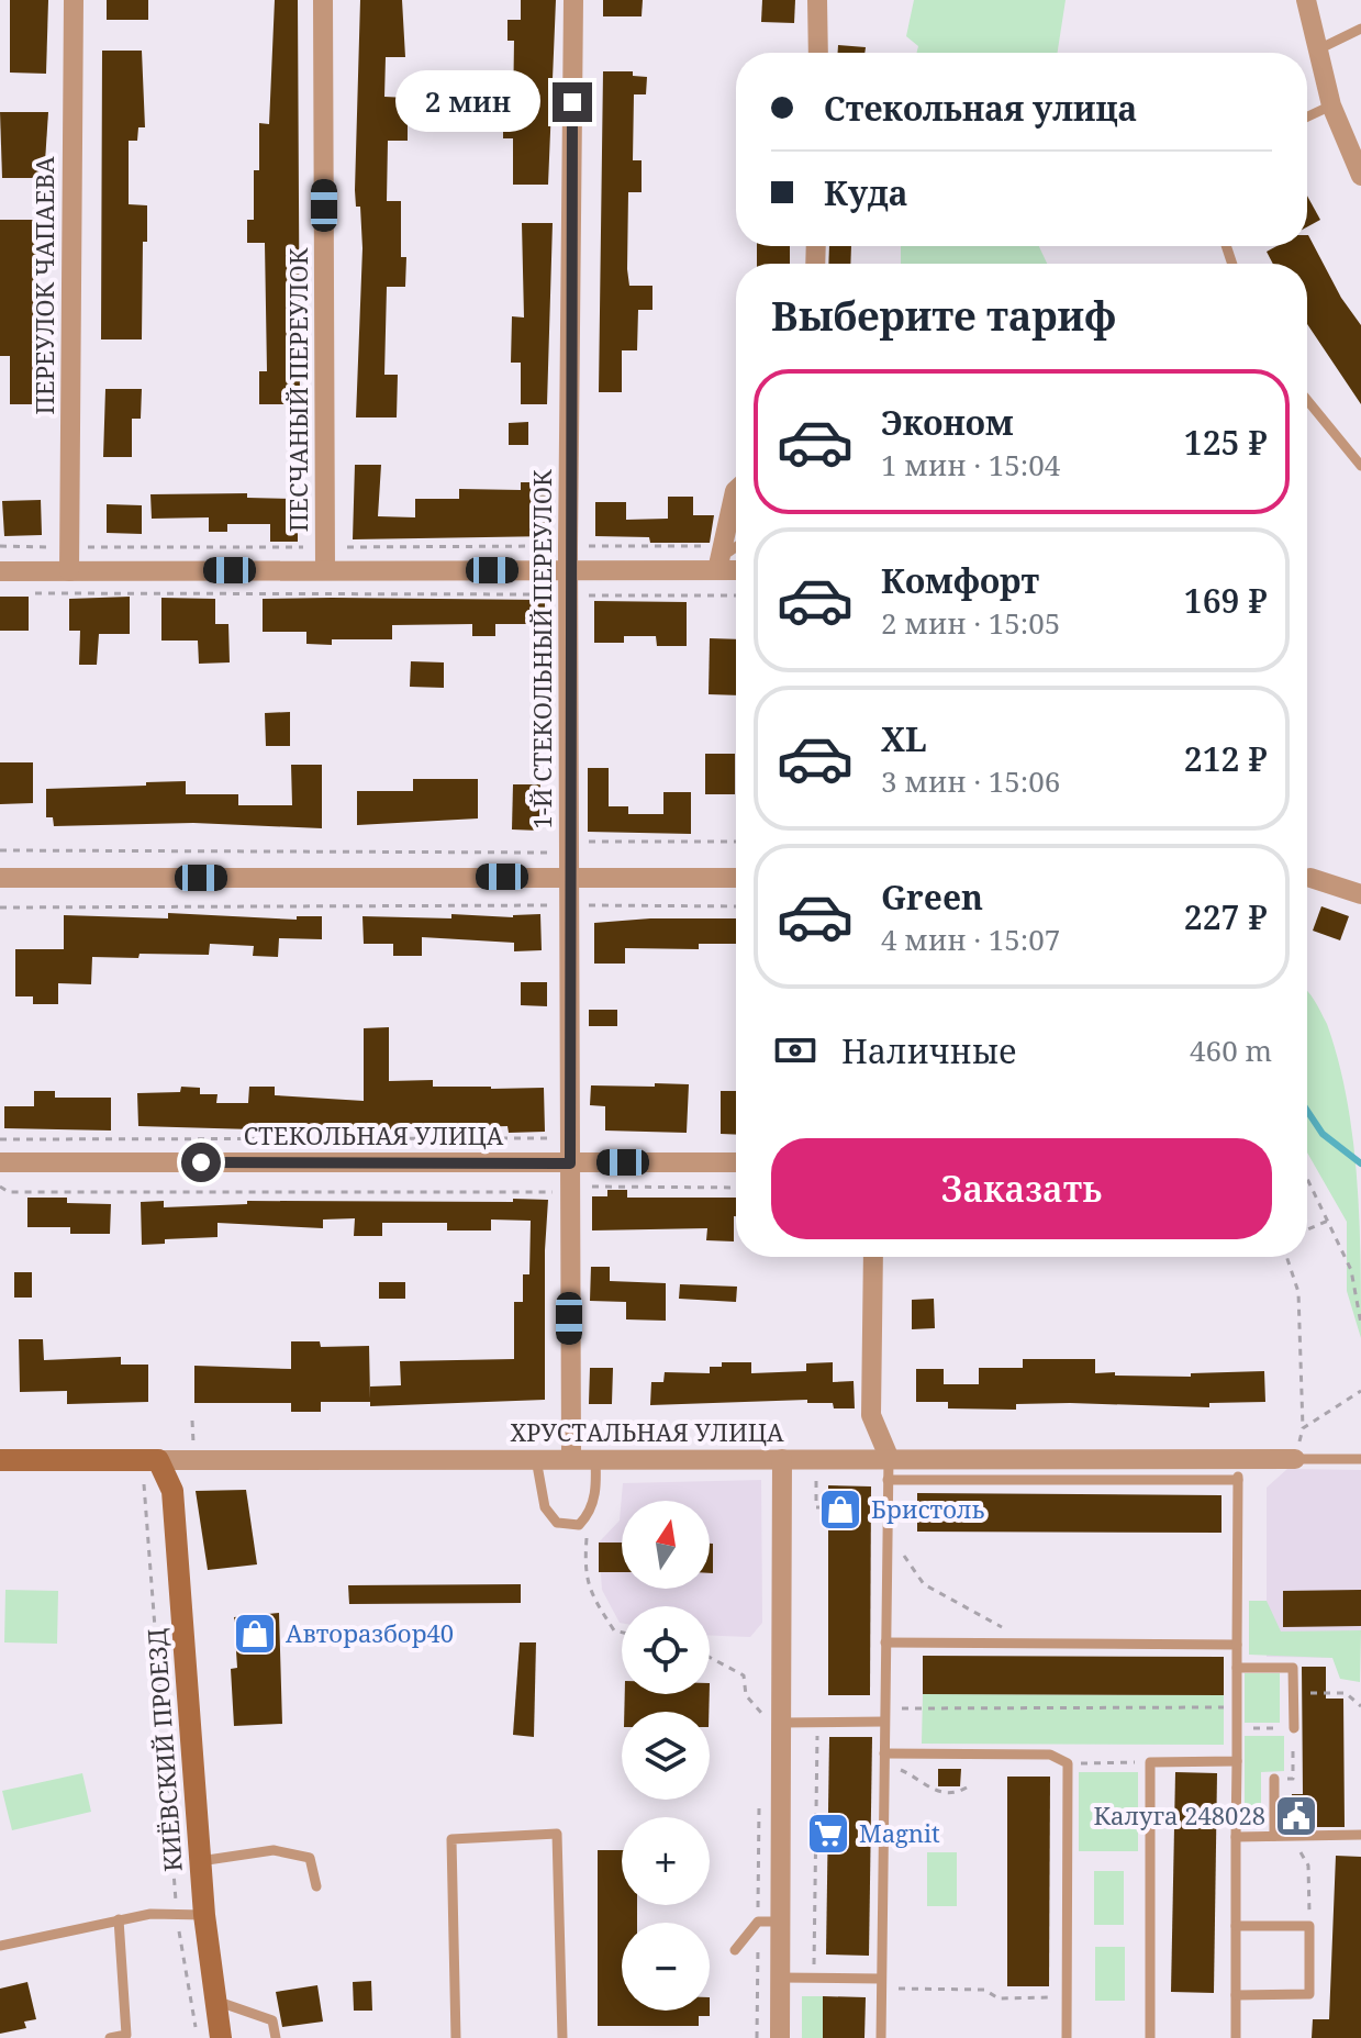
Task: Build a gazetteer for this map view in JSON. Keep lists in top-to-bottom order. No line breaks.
{"streets":{"main road":["ХРУСТАЛЬНАЯ УЛИЦА","КИЁВСКИЙ ПРОЕЗД"],"street":["ПЕРЕУЛОК ЧАПАЕВА","ПЕСЧАНЫЙ ПЕРЕУЛОК","1-Й СТЕКОЛЬНЫЙ ПЕРЕУЛОК","СТЕКОЛЬНАЯ УЛИЦА"]},"crossings":[["1-Й СТЕКОЛЬНЫЙ ПЕРЕУЛОК","СТЕКОЛЬНАЯ УЛИЦА"],["1-Й СТЕКОЛЬНЫЙ ПЕРЕУЛОК","ХРУСТАЛЬНАЯ УЛИЦА"],["ХРУСТАЛЬНАЯ УЛИЦА","КИЁВСКИЙ ПРОЕЗД"]],"places":{"shop":["Бристоль","Авторазбор40"],"public building":["Калуга 248028"],"supermarket":["Magnit"]},"north":"top","page":{"banner":["Стекольная улица","Куда"],"bubble":"2 мин","heading":"Выберите тариф","list":[{"name":"Эконом","note":"1 мин · 15:04","value":"125 ₽"},{"name":"Комфорт","note":"2 мин · 15:05","value":"169 ₽"},{"name":"XL","note":"3 мин · 15:06","value":"212 ₽"},{"name":"Green","note":"4 мин · 15:07","value":"227 ₽"}],"pay":["Наличные","460 m"],"buttons":"Заказать","map_buttons":["+","−"]}}
